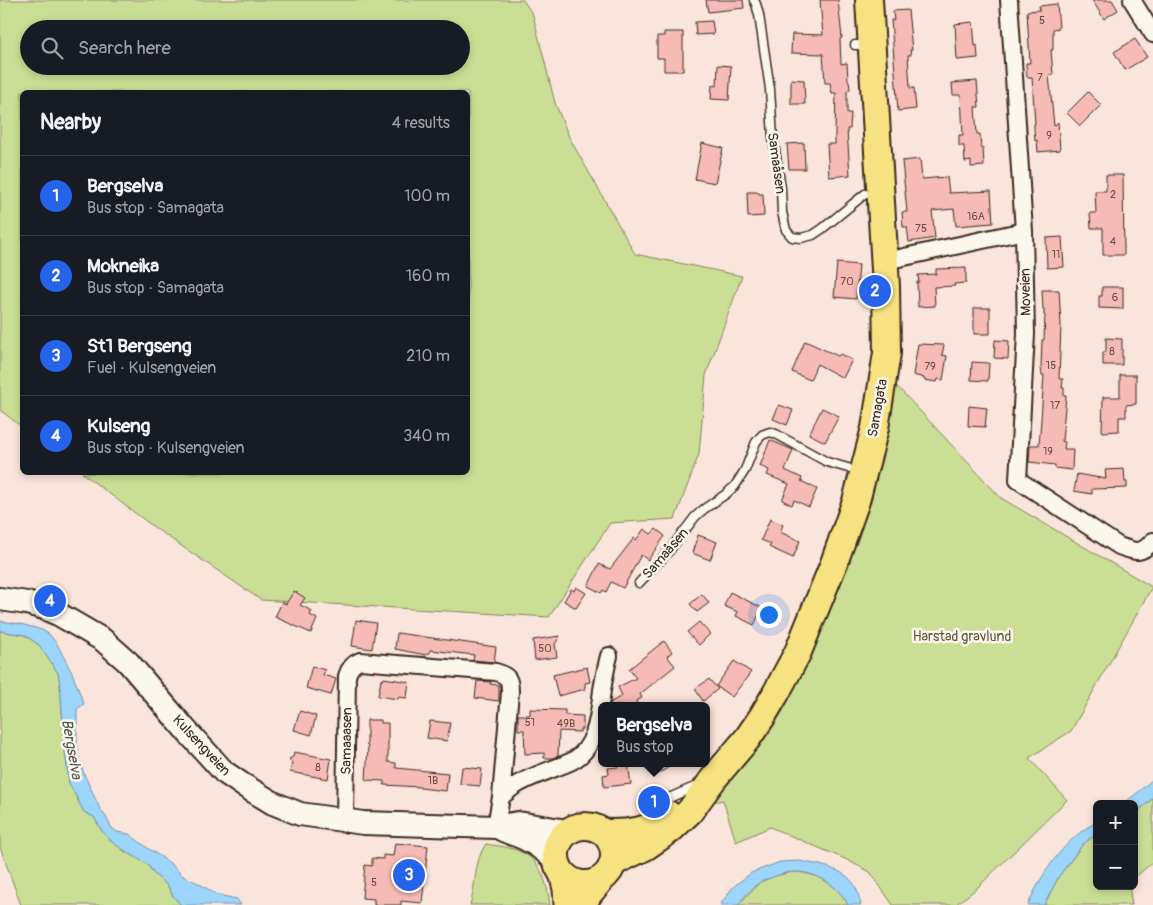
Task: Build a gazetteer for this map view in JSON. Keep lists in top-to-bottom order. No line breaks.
{"streets":{"highway":["Samagata"],"main road":["Kulsengveien"],"street":["Moveien","Samaaasen"],"lane":["Samaåsen"]},"crossings":[["Samagata","Kulsengveien"],["Samaaasen","Kulsengveien"]],"water":["Bergselva"],"parks":["Harstad gravlund"],"house_numbers":["5","7","9","2","16A","75","4","11","70","6","8","15","79","17","19","50","51","49B","8","1B","5"],"page":{"search":"Search here","heading":["Nearby","4 results"],"list":[{"mark":"1","name":"Bergselva","note":"Bus stop · Samagata","value":"100 m"},{"mark":"2","name":"Mokneika","note":"Bus stop · Samagata","value":"160 m"},{"mark":"3","name":"St1 Bergseng","note":"Fuel · Kulsengveien","value":"210 m"},{"mark":"4","name":"Kulseng","note":"Bus stop · Kulsengveien","value":"340 m"}],"pins":["2","4","1","3"],"popup":["Bergselva","Bus stop"],"map_buttons":["+","−"]}}
